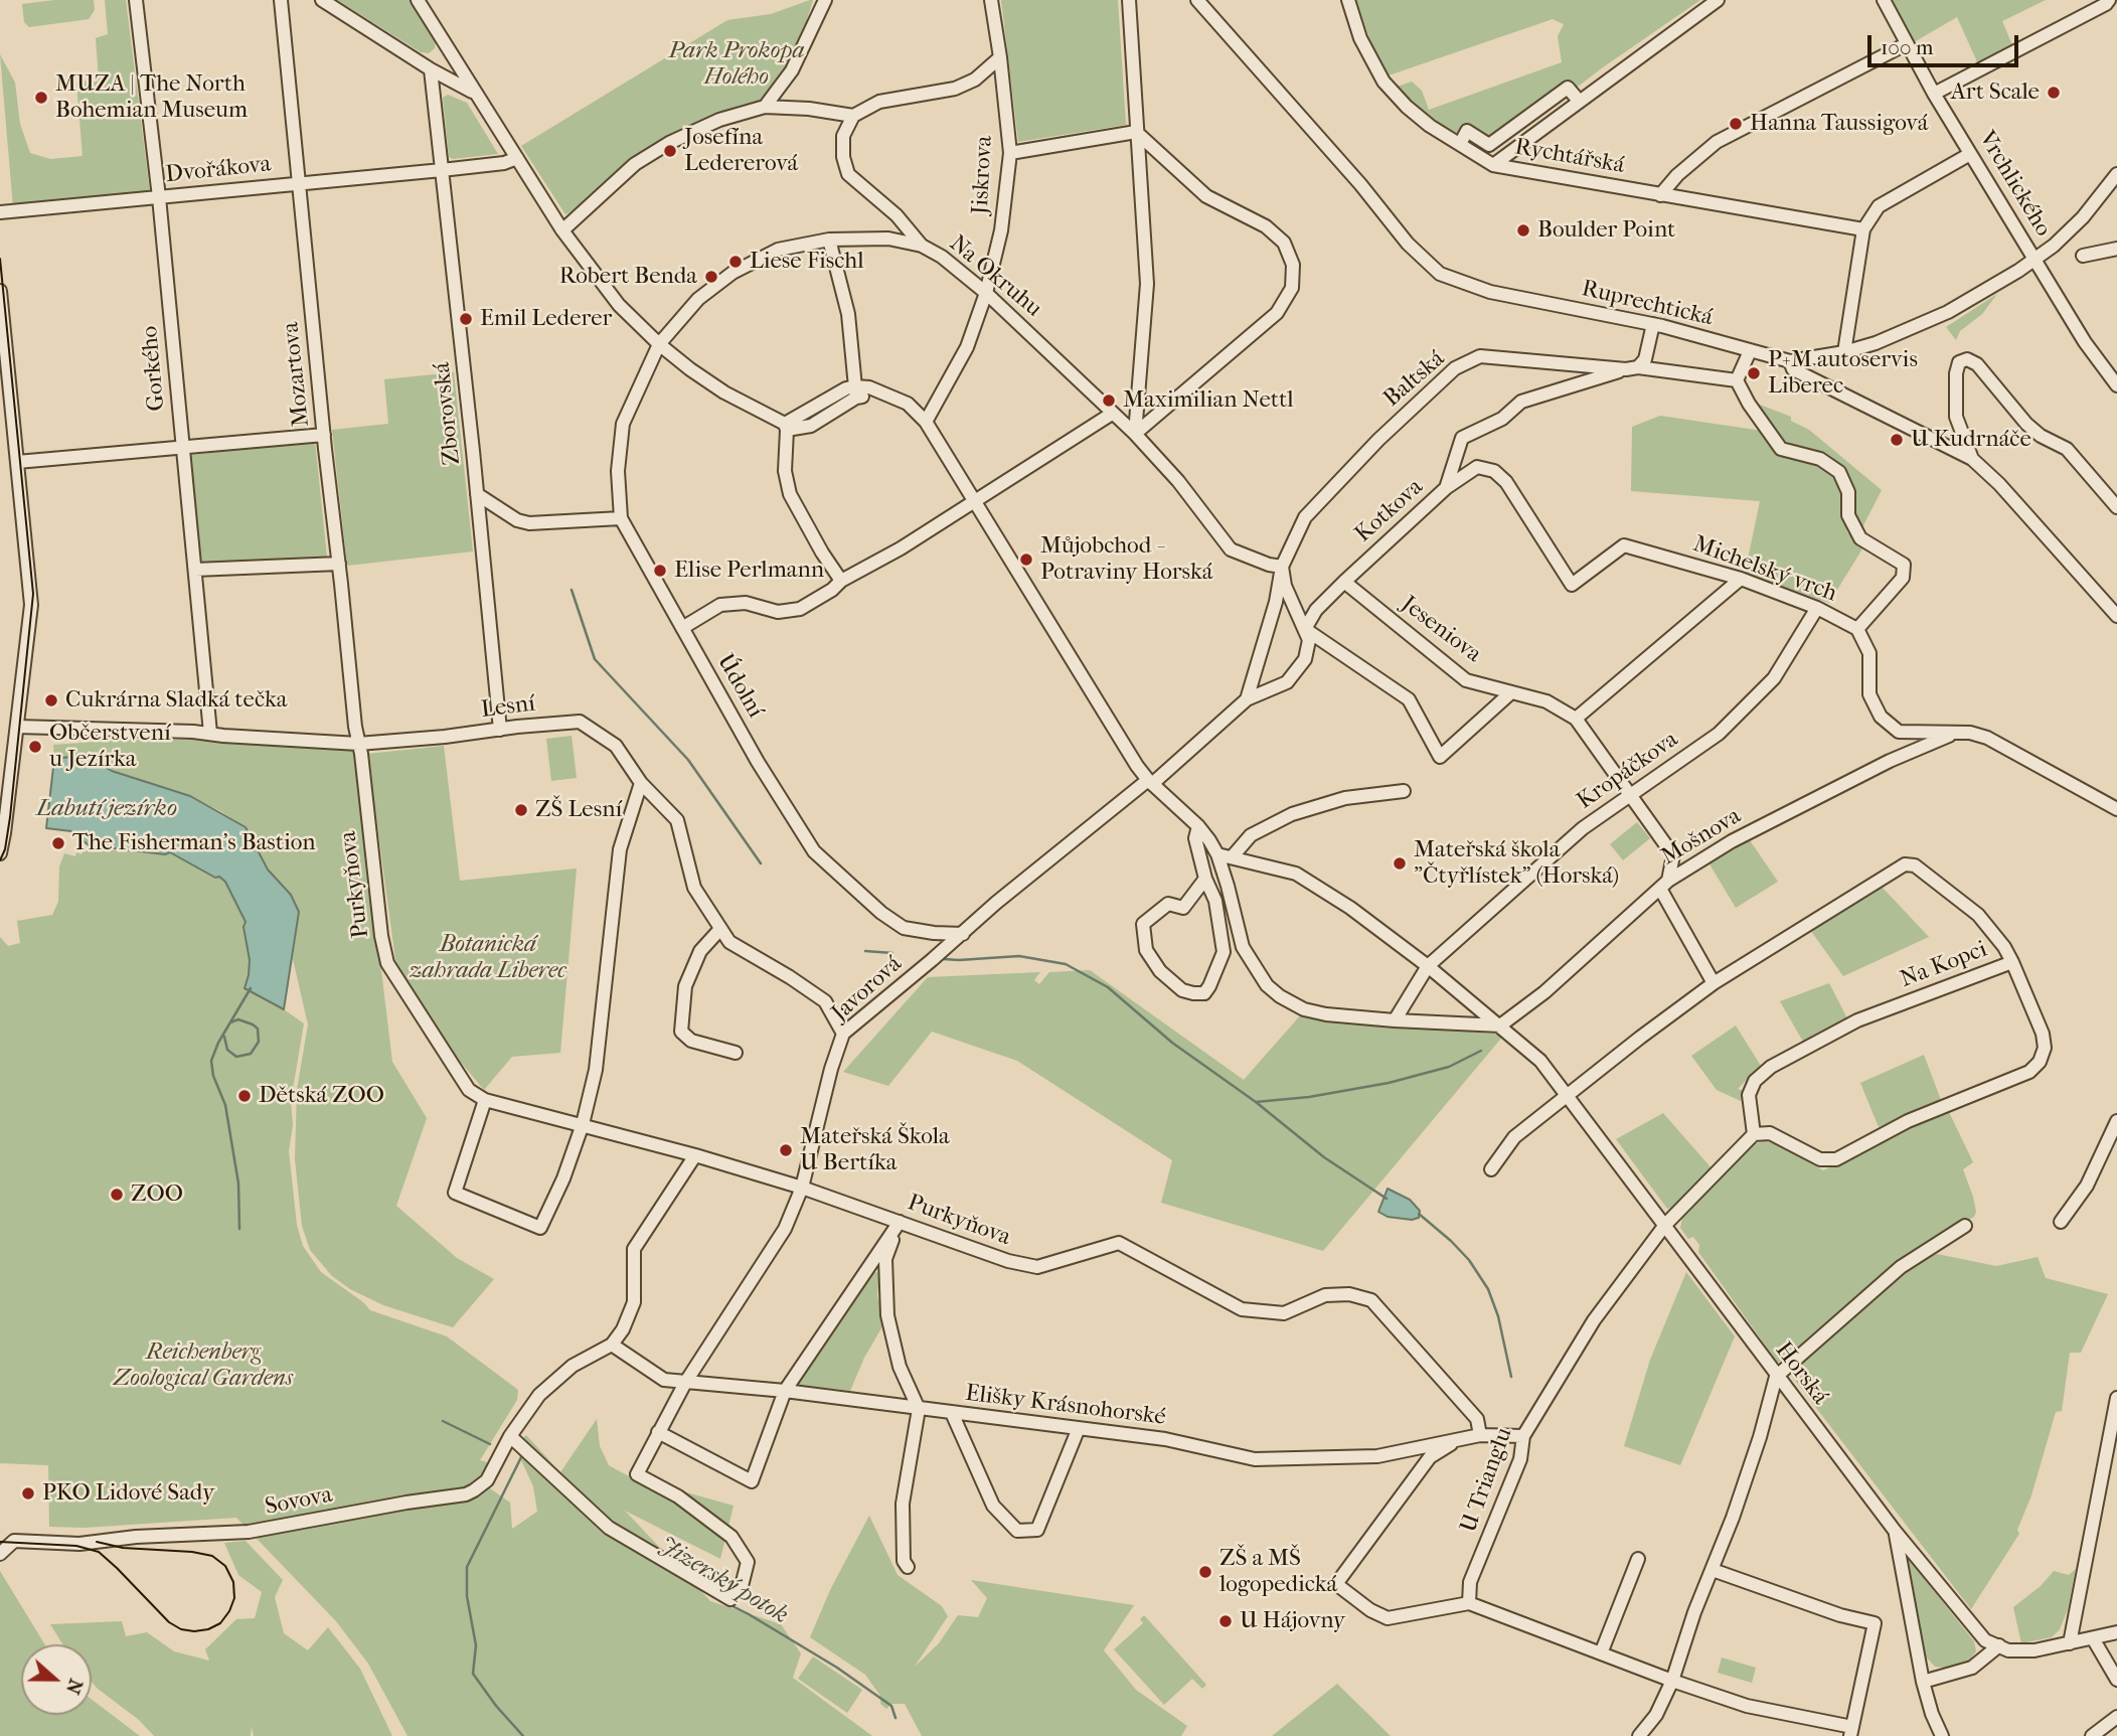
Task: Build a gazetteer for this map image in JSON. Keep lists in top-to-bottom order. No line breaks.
{"streets":{"street":["Rychtářská","Dvořákova","Jiskrova","Vrchlického","Na Okruhu","Ruprechtická","Gorkého","Mozartova","Baltská","Zborovská","Kotkova","Michelský vrch","Jeseniova","Údolní","Lesní","Kropáčkova","Mošnova","Purkyňova","Na Kopci","Javorová","Horská","Elišky Krásnohorské","U Trianglu","Sovova"]},"crossings":[["Dvořákova","Gorkého"],["Dvořákova","Mozartova"],["Dvořákova","Zborovská"],["Jiskrova","Na Okruhu"],["Na Okruhu","Baltská"],["Na Okruhu","Údolní"],["Gorkého","Lesní"],["Mozartova","Lesní"],["Mozartova","Purkyňova"],["Baltská","Kotkova"],["Zborovská","Lesní"],["Kotkova","Michelský vrch"],["Kotkova","Jeseniova"],["Michelský vrch","Kropáčkova"],["Jeseniova","Kropáčkova"],["Jeseniova","Mošnova"],["Údolní","Javorová"],["Lesní","Purkyňova"],["Lesní","Javorová"],["Kropáčkova","Horská"],["Mošnova","Horská"],["Purkyňova","Javorová"],["Purkyňova","Elišky Krásnohorské"],["Javorová","Elišky Krásnohorské"],["Javorová","Sovova"],["Horská","U Trianglu"],["Elišky Krásnohorské","U Trianglu"],["Elišky Krásnohorské","Sovova"]],"water":["Labutí jezírko","Jizerský potok"],"parks":["Park Prokopa Holého","Botanická zahrada Liberec","Reichenberg Zoological Gardens"],"places":["Art Scale","MUZA | The North Bohemian Museum","Hanna Taussigová","Josefína Ledererová","Boulder Point","Liese Fischl","Robert Benda","Emil Lederer","P+M autoservis Liberec","Maximilian Nettl","U Kudrnáče","Můjobchod - Potraviny Horská","Elise Perlmann","Cukrárna Sladká tečka","Občerstvení u Jezírka","ZŠ Lesní","The Fisherman's Bastion","Mateřská škola \"Čtyřlístek\" (Horská)","Dětská ZOO","Mateřská Škola U Bertíka","ZOO","PKO Lidové Sady","ZŠ a MŠ logopedická","U Hájovny"],"scale_bar":"100 m","north":"right"}
